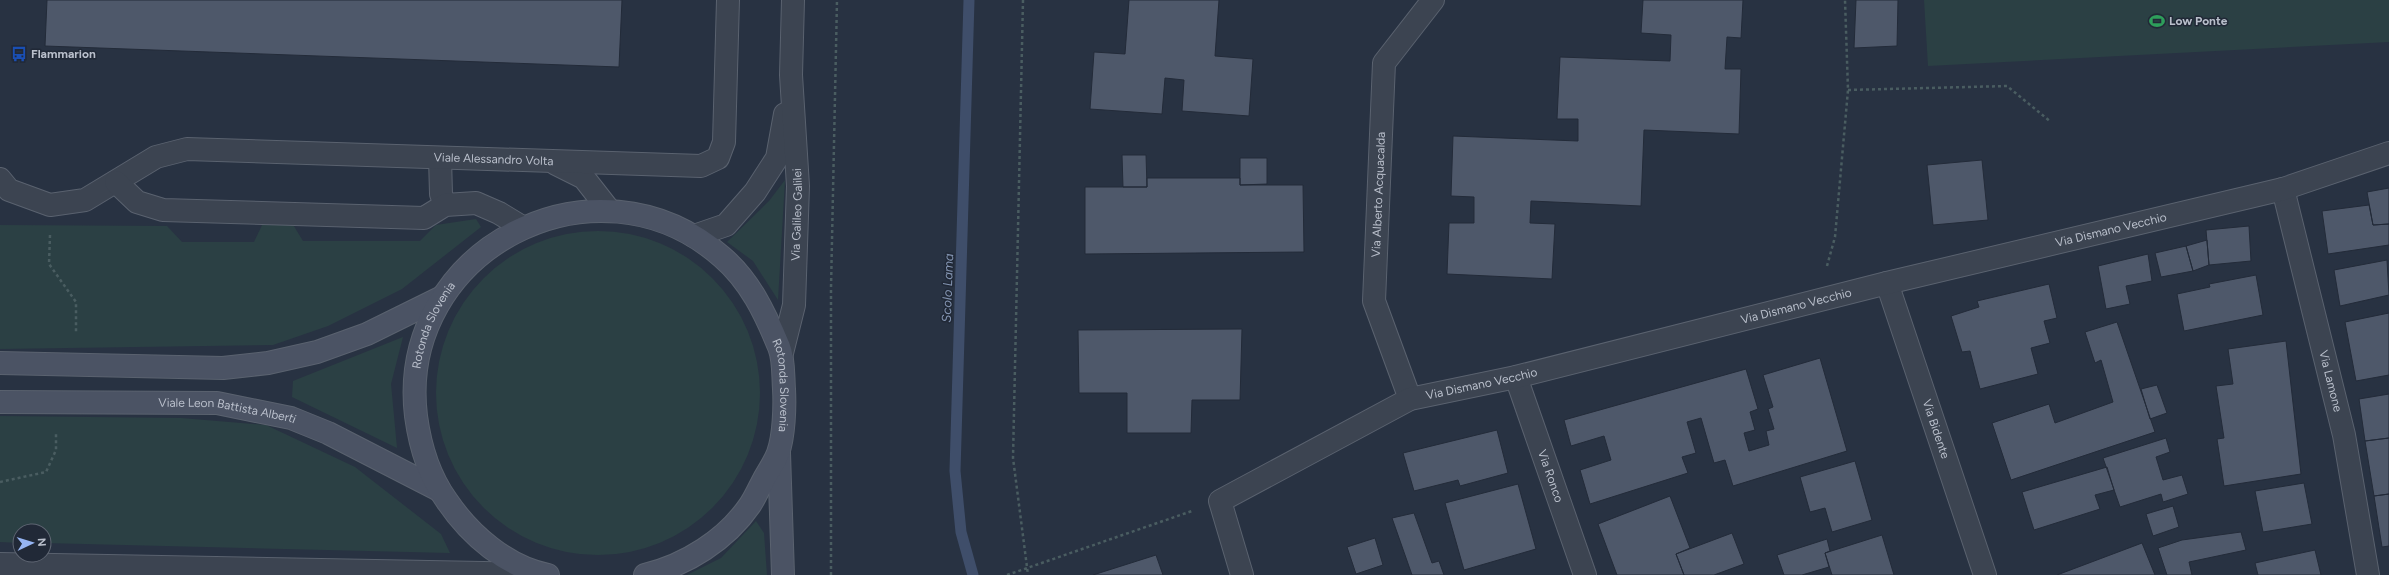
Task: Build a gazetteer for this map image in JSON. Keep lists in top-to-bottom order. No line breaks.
{"streets":{"main road":["Rotonda Slovenia","Viale Leon Battista Alberti"],"street":["Viale Alessandro Volta","Via Alberto Acquacalda","Via Galileo Galilei","Via Dismano Vecchio","Via Lamone","Via Bidente","Via Ronco"]},"crossings":[["Via Alberto Acquacalda","Via Dismano Vecchio"],["Via Galileo Galilei","Rotonda Slovenia"],["Via Dismano Vecchio","Via Lamone"],["Via Dismano Vecchio","Via Bidente"],["Via Dismano Vecchio","Via Ronco"],["Rotonda Slovenia","Viale Leon Battista Alberti"]],"water":["Scolo Lama"],"places":{"sports":["Low Ponte"],"bus stop":["Flammarion"]},"north":"right"}
